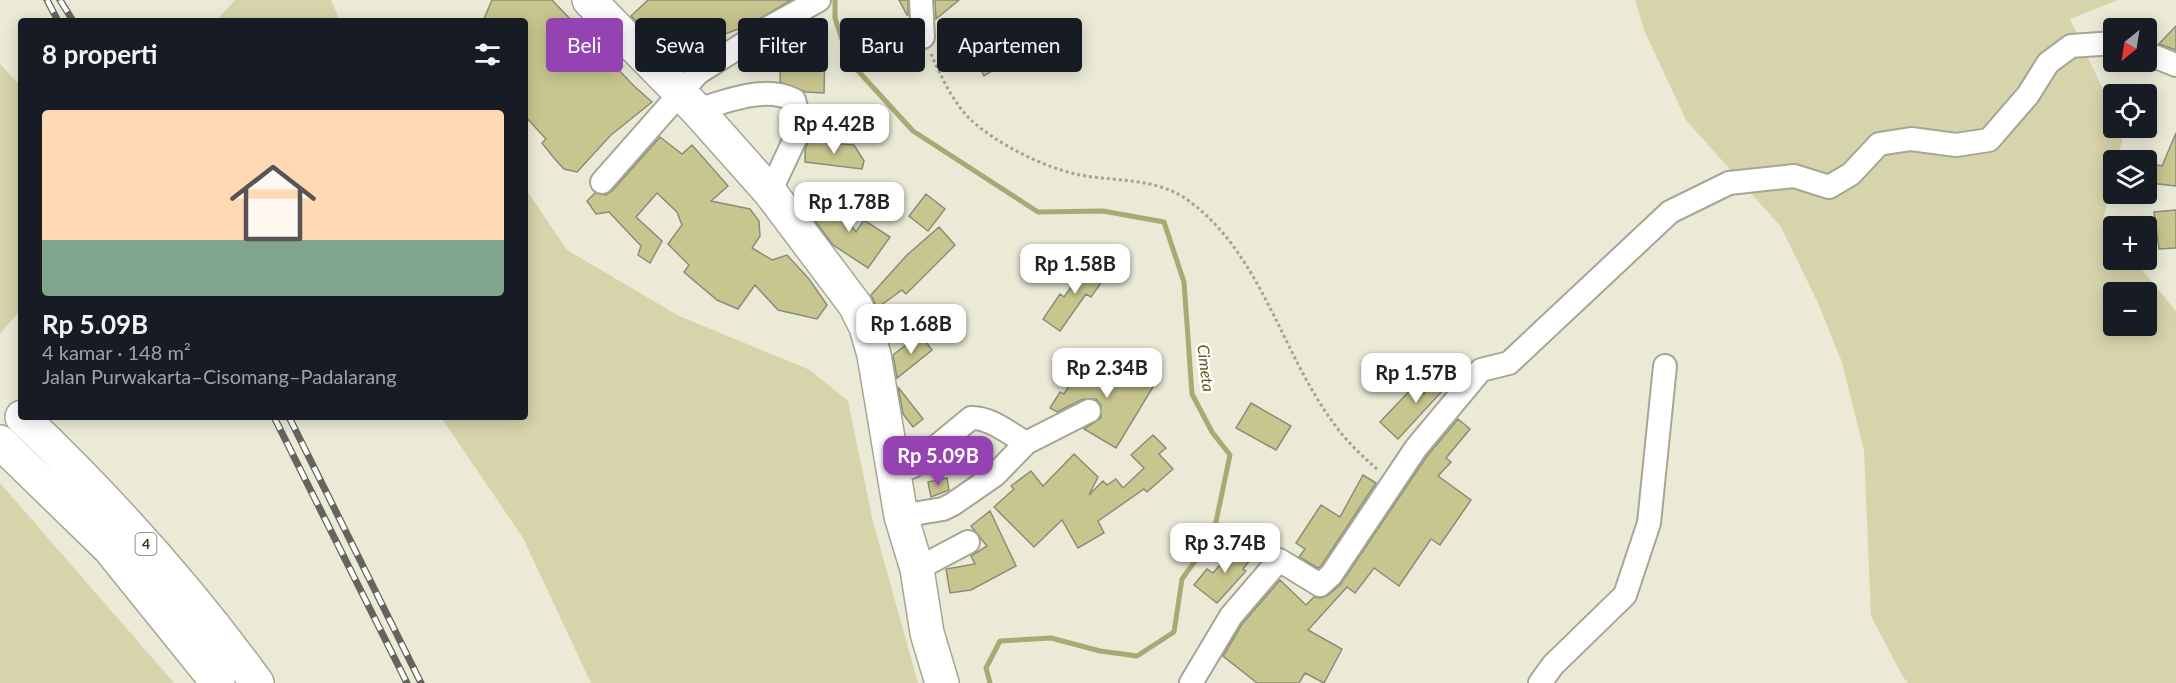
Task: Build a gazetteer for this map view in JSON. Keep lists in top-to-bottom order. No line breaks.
{"streets":{"highway":["4"]},"water":["Cimeta"],"north":"bottom left","page":{"map_buttons":["+","−"],"chip":["Beli","Sewa","Filter","Baru","Apartemen"],"heading":"8 properti","list":[{"name":"Rp 5.09B","note":"4 kamar · 148 m² · Jalan Purwakarta–Cisomang–Padalarang"}],"price":["Rp 4.42B","Rp 1.78B","Rp 1.58B","Rp 1.68B","Rp 2.34B","Rp 1.57B","Rp 5.09B","Rp 3.74B"]}}
